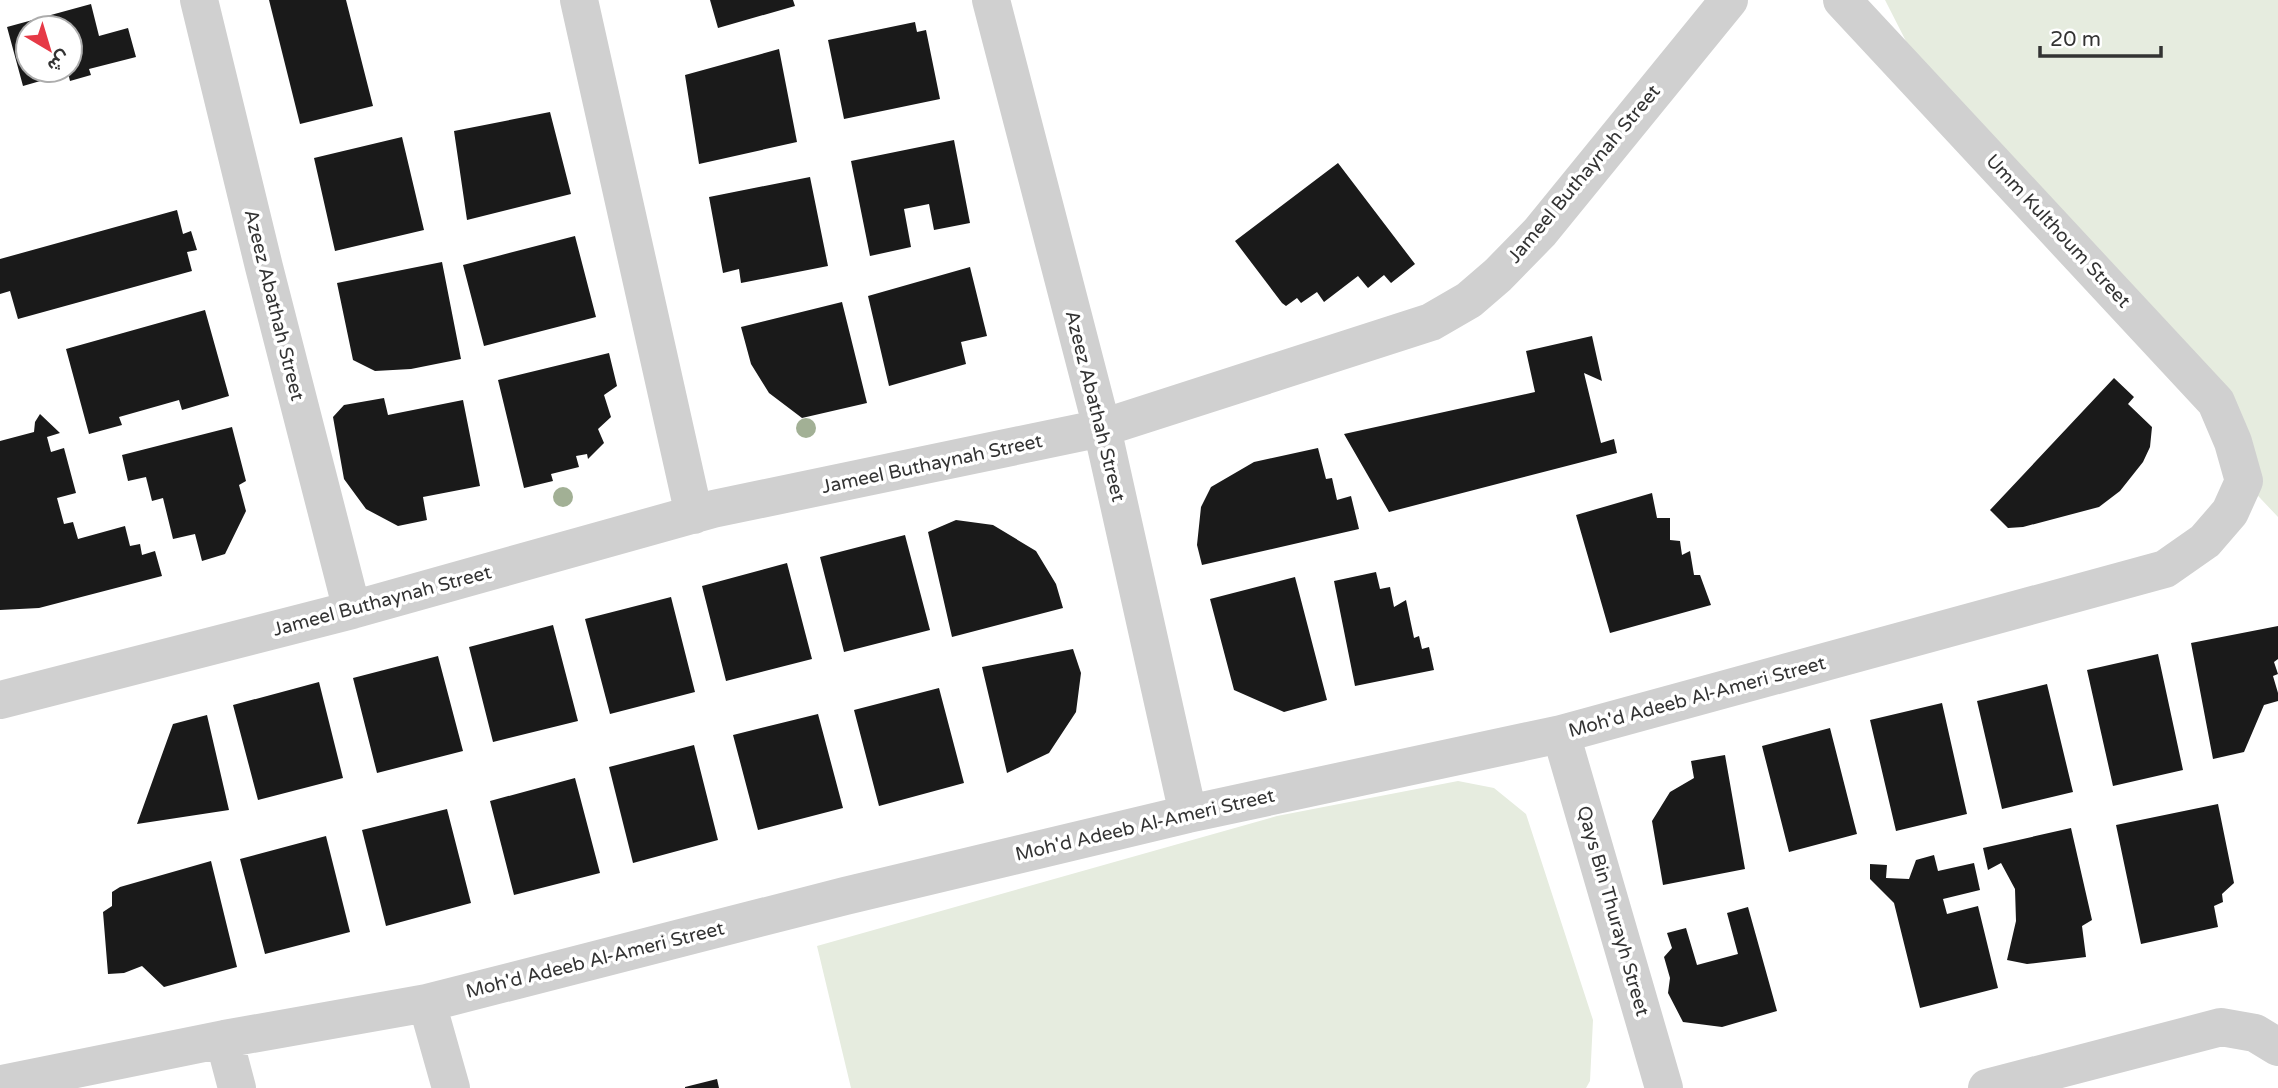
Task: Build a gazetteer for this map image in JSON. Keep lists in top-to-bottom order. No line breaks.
{"streets":{"street":["Jameel Buthaynah Street","Umm Kulthoum Street","Azeez Abathah Street","Moh'd Adeeb Al-Ameri Street","Qays Bin Thurayh Street"]},"crossings":[["Jameel Buthaynah Street","Azeez Abathah Street"],["Umm Kulthoum Street","Moh'd Adeeb Al-Ameri Street"],["Azeez Abathah Street","Moh'd Adeeb Al-Ameri Street"],["Moh'd Adeeb Al-Ameri Street","Qays Bin Thurayh Street"]],"scale_bar":"20 m","north":"bottom right"}
